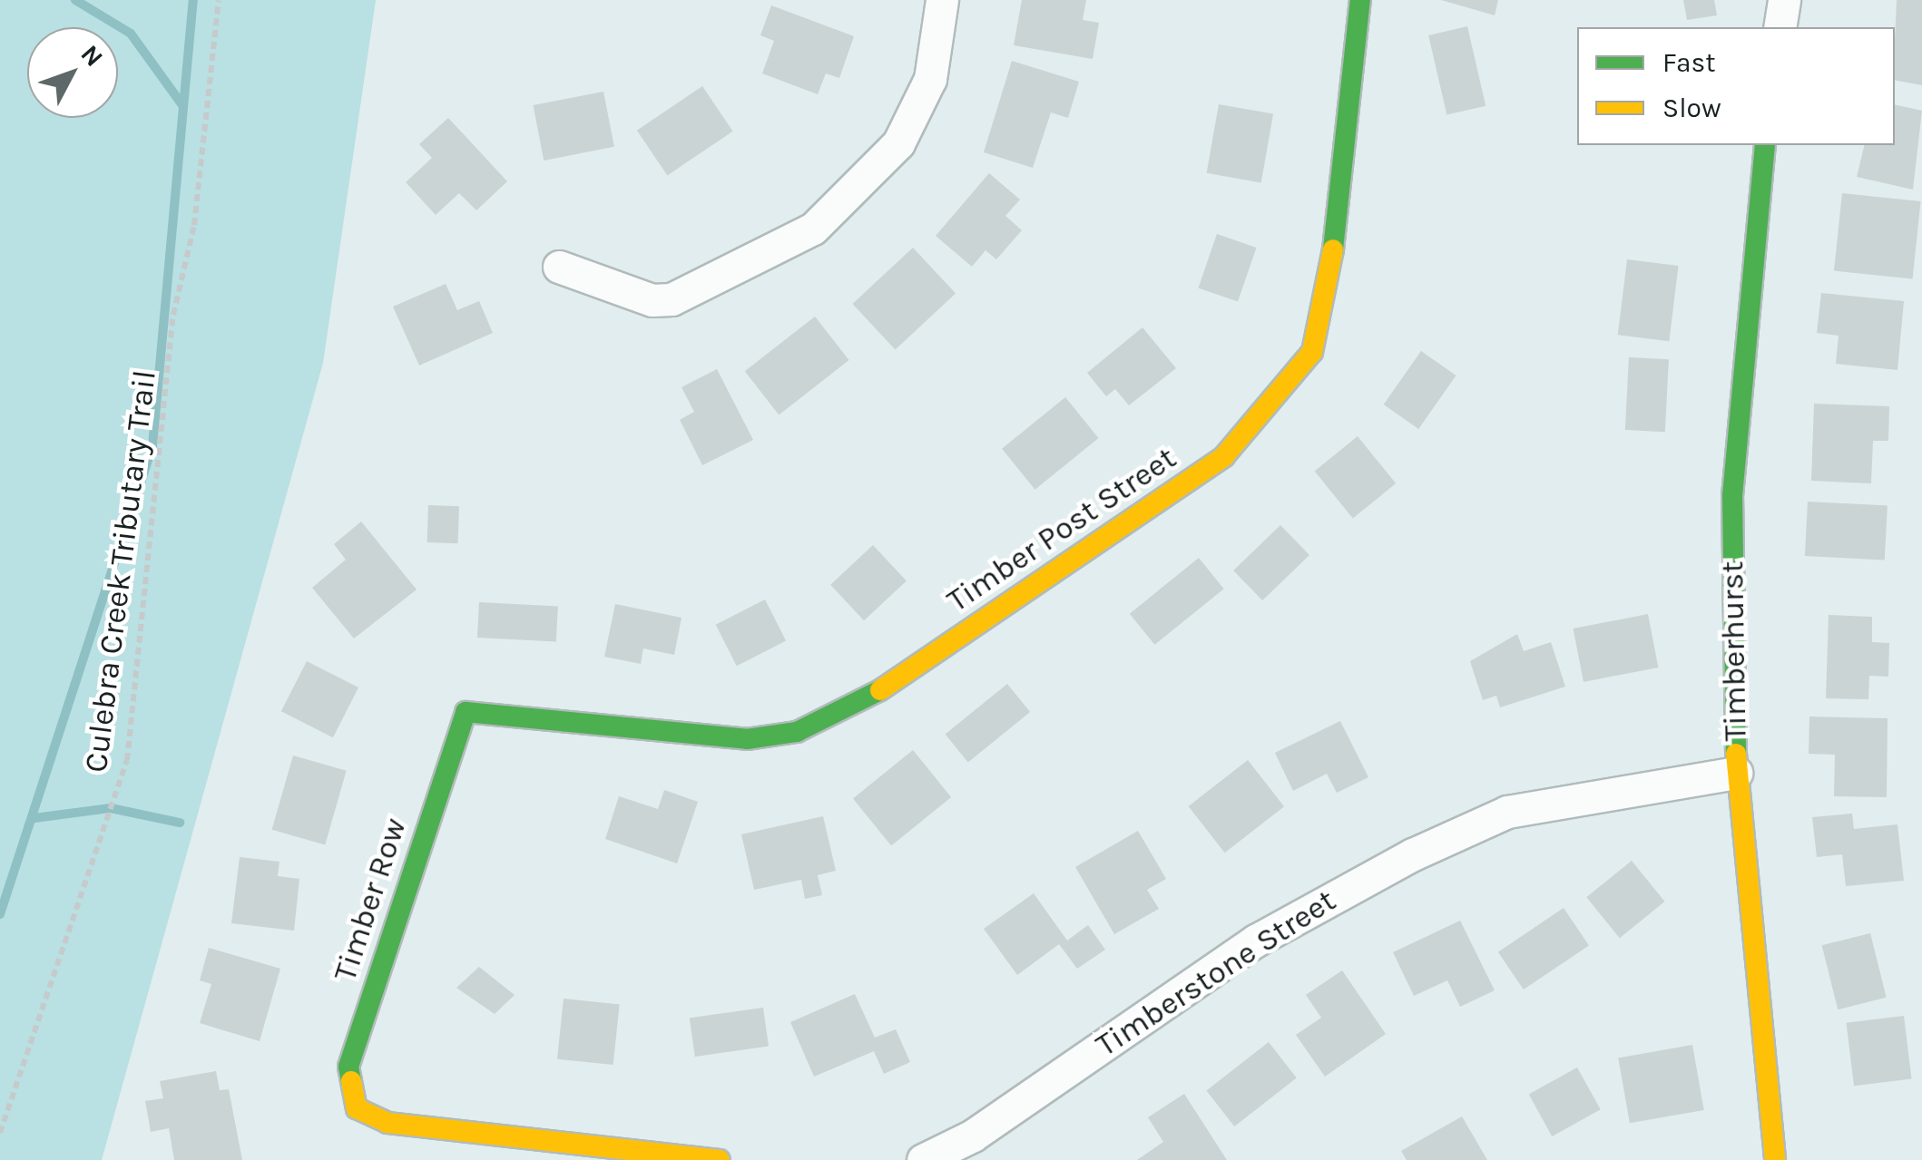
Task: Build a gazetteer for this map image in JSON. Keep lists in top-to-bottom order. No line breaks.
{"streets":{"street":["Timber Post Street","Timberhurst","Timber Row","Timberstone Street"],"path":["Culebra Creek Tributary Trail"]},"crossings":[["Timber Post Street","Timber Row"],["Timberhurst","Timberstone Street"]],"legend":["Fast","Slow"],"north":"top right"}
